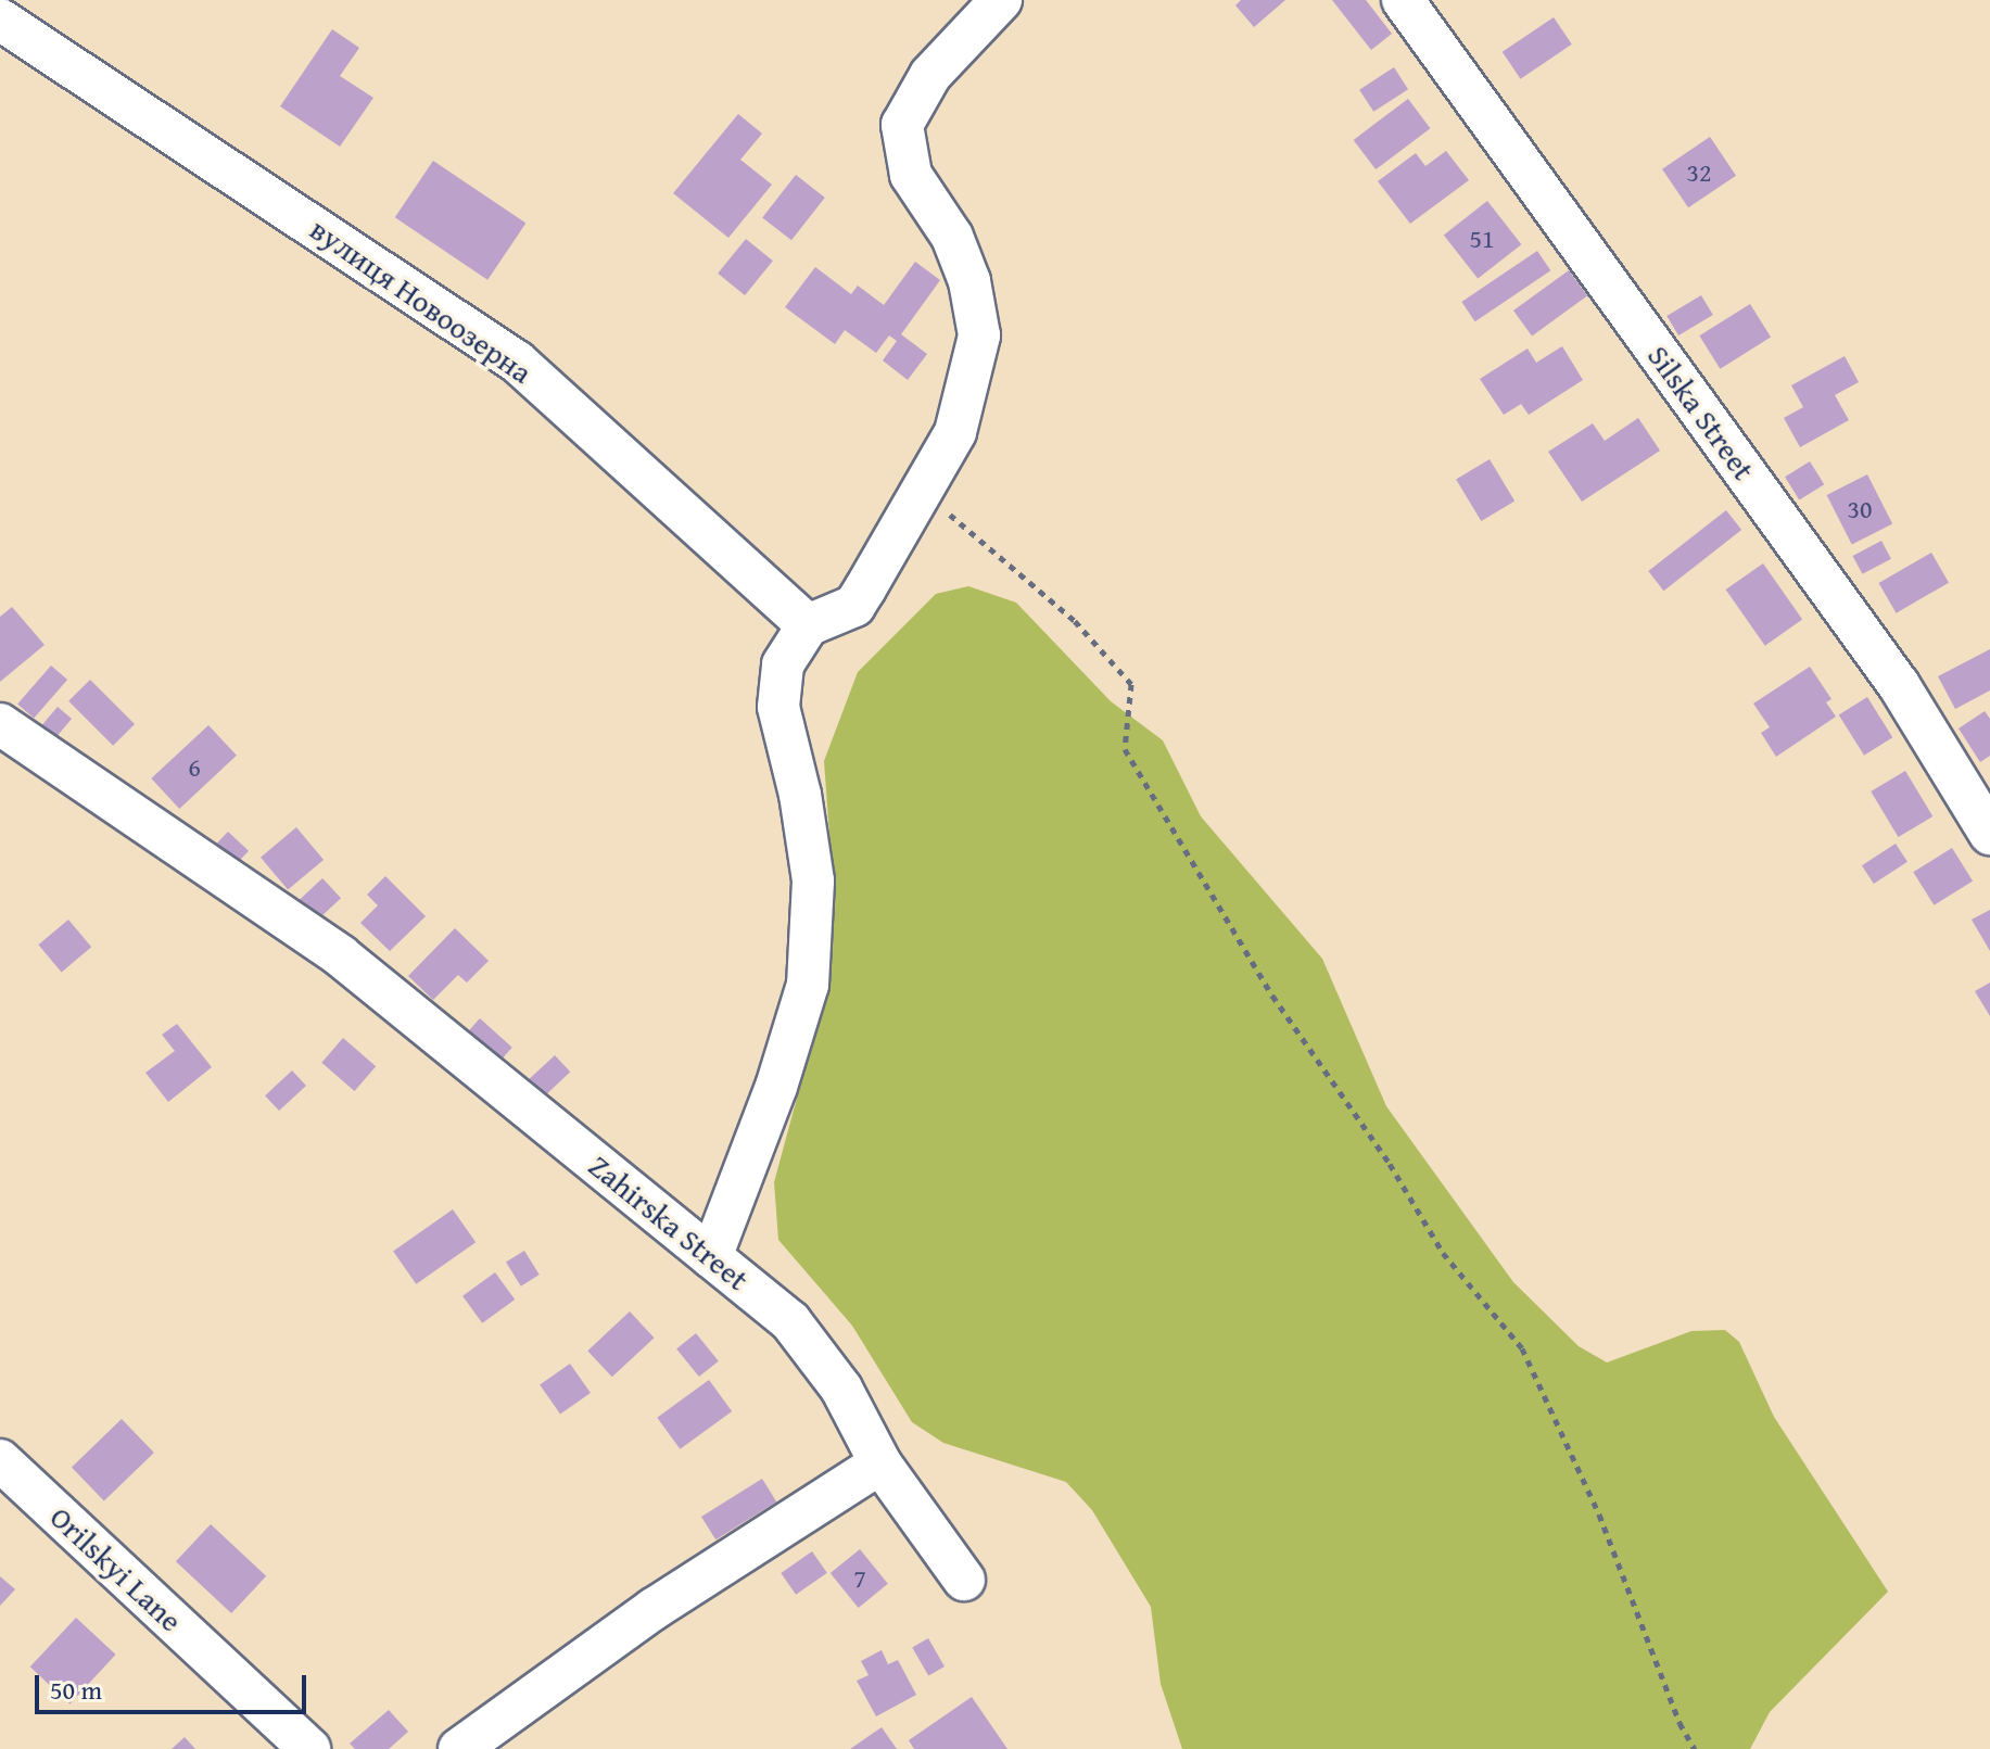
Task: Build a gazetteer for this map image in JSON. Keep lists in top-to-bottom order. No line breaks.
{"streets":{"street":["вулиця Новоозерна","Silska Street","Zahirska Street","Orilskyi Lane"]},"house_numbers":["32","51","30","6","7"],"scale_bar":"50 m"}
